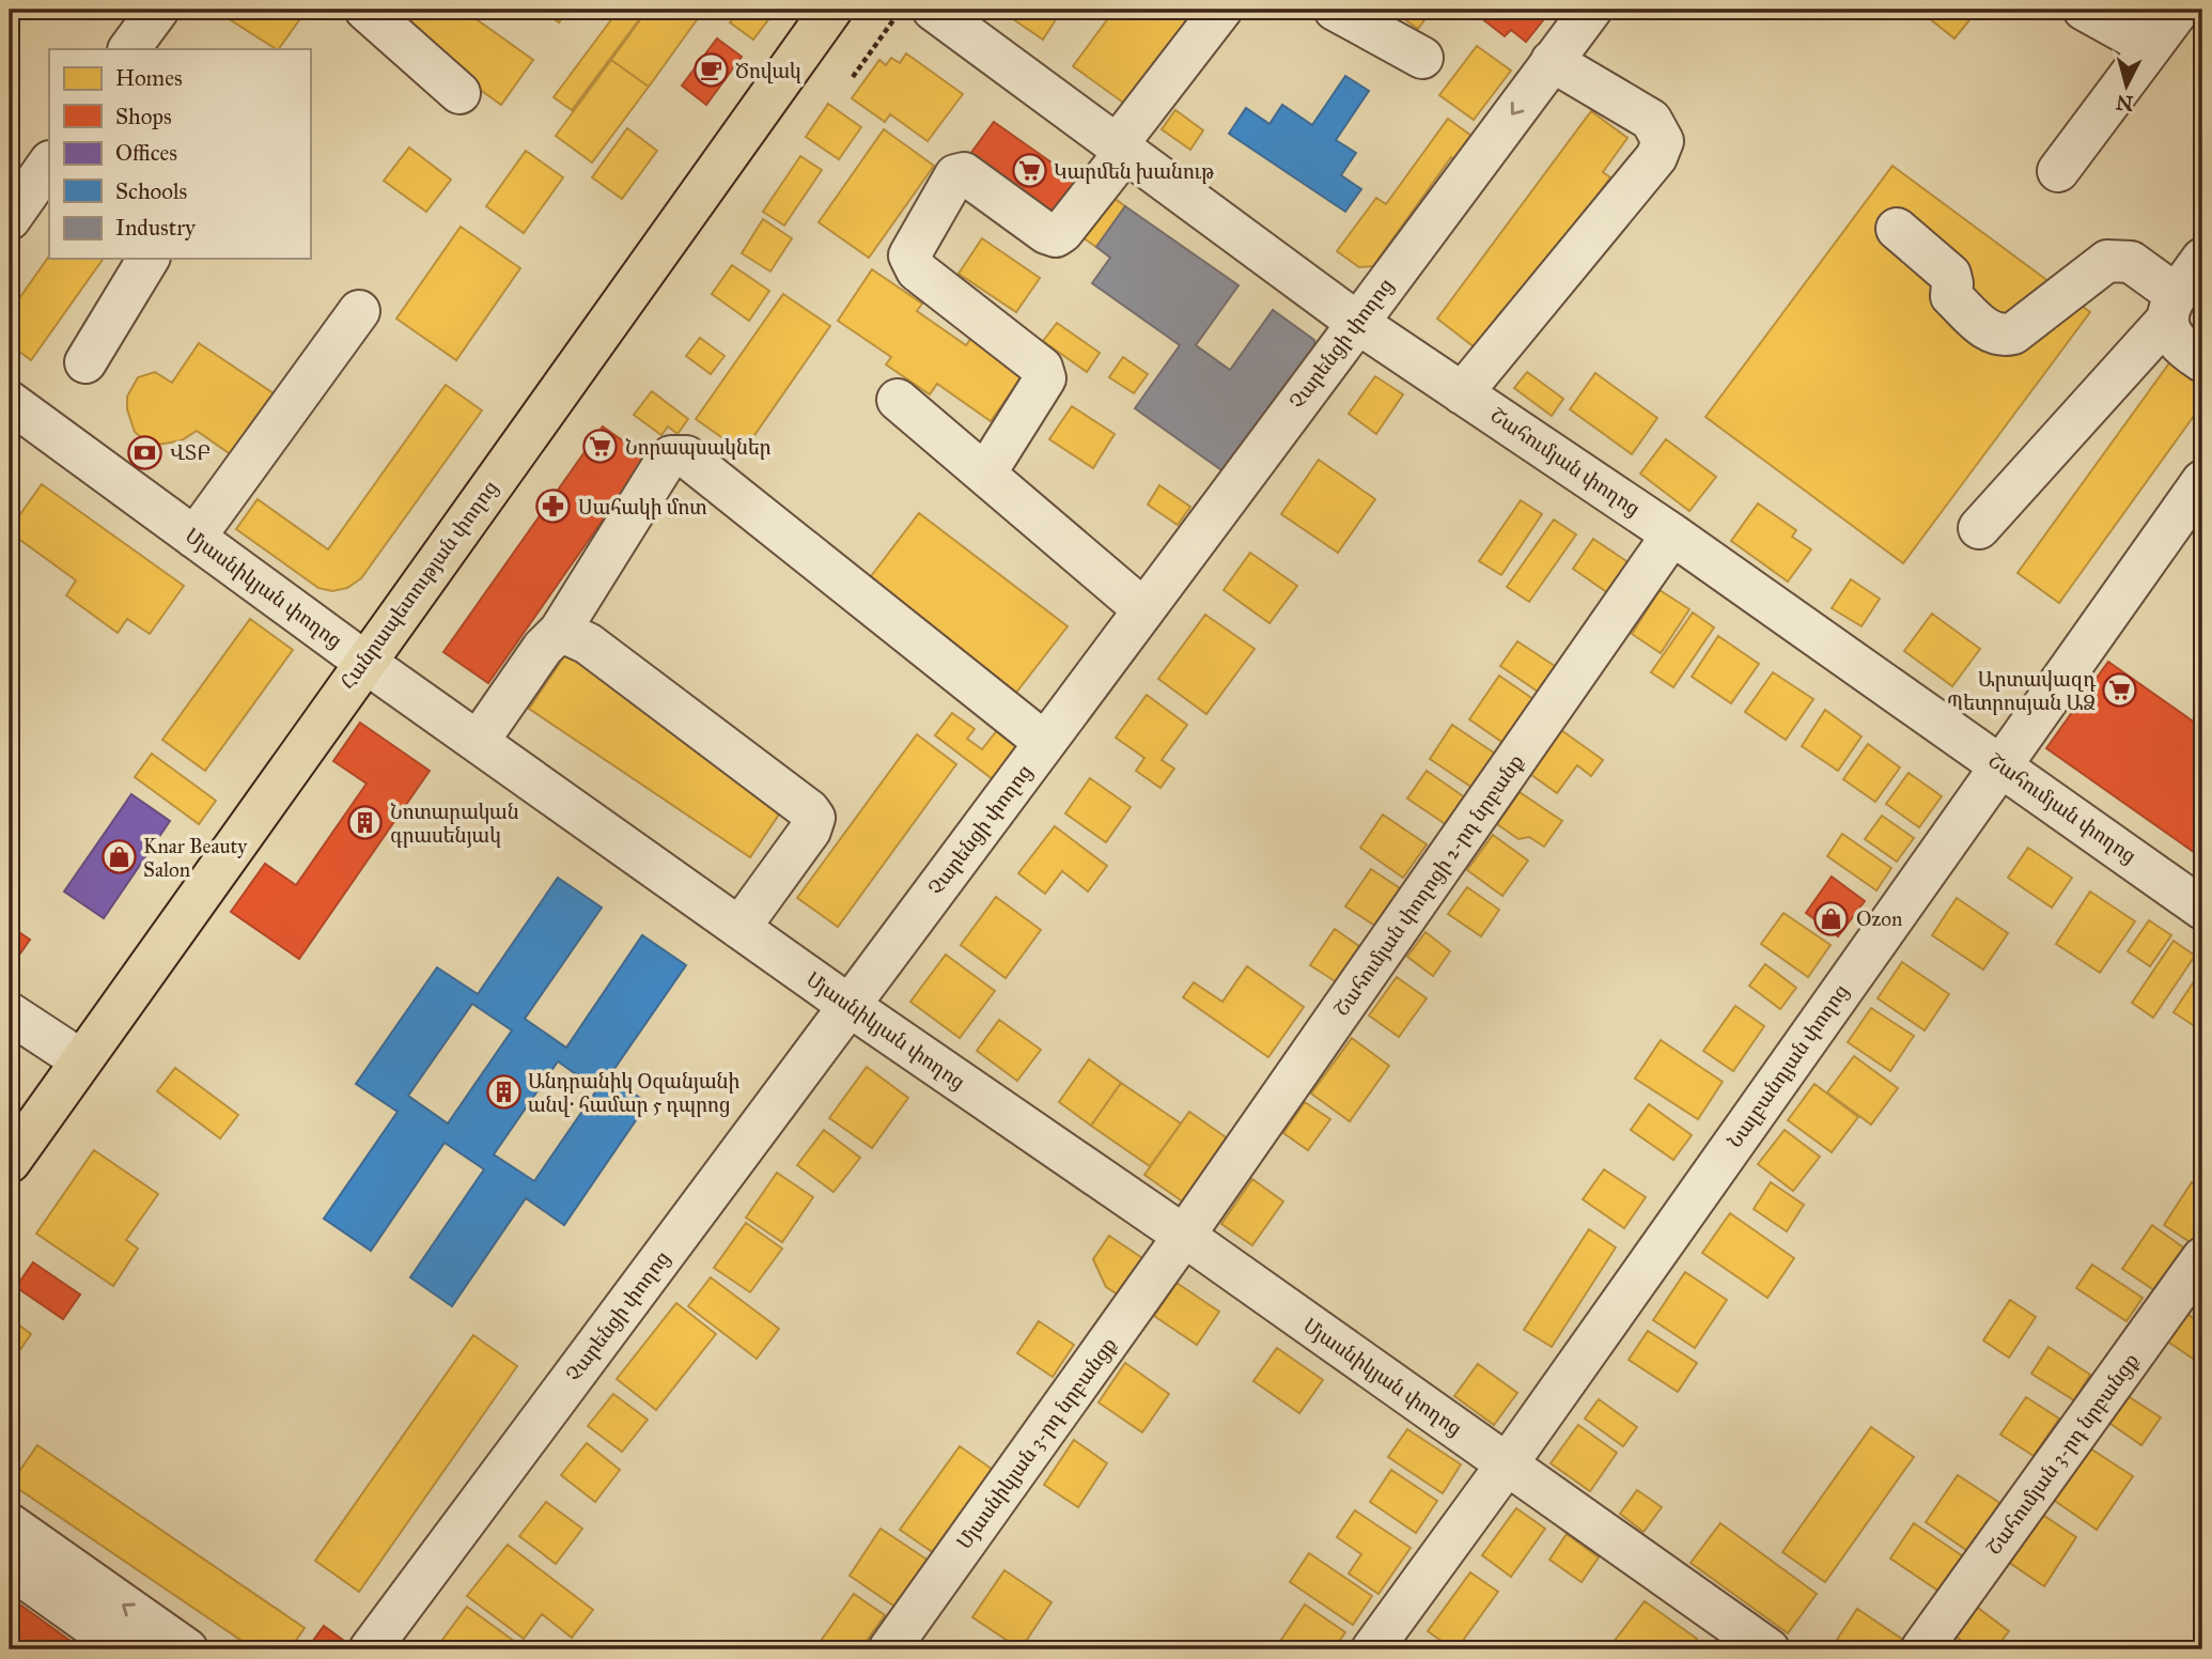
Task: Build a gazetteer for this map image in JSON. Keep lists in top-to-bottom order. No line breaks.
{"streets":{"main road":["Հանրապետության փողոց"],"street":["Չարենցի փողոց","Շահումյան փողոց","Մյասնիկյան փողոց","Շահումյան փողոցի 2-րդ նրբանք","Նալբանդյան փողոց","Մյասնիկյան 3-րդ նրբանցք","Շահումյան 3-րդ նրբանցք"]},"crossings":[["Չարենցի փողոց","Շահումյան փողոց"],["Չարենցի փողոց","Մյասնիկյան փողոց"],["Շահումյան փողոց","Շահումյան փողոցի 2-րդ նրբանք"],["Շահումյան փողոց","Նալբանդյան փողոց"],["Հանրապետության փողոց","Մյասնիկյան փողոց"],["Մյասնիկյան փողոց","Շահումյան փողոցի 2-րդ նրբանք"],["Մյասնիկյան փողոց","Նալբանդյան փողոց"],["Մյասնիկյան փողոց","Մյասնիկյան 3-րդ նրբանցք"],["Շահումյան փողոցի 2-րդ նրբանք","Մյասնիկյան 3-րդ նրբանցք"]],"places":{"cafe":["Ծովակ"],"supermarket":["Կարմեն խանութ","Նորապսակներ","Արտավազդ Պետրոսյան ԱՁ"],"bank":["ՎՏԲ"],"pharmacy":["Սահակի մոտ"],"building":["Նոտարական գրասենյակ","Անդրանիկ Օզանյանի անվ․ համար 5 դպրոց"],"shop":["Knar Beauty Salon","Ozon"]},"legend":["Homes","Shops","Offices","Schools","Industry"],"north":"bottom"}
